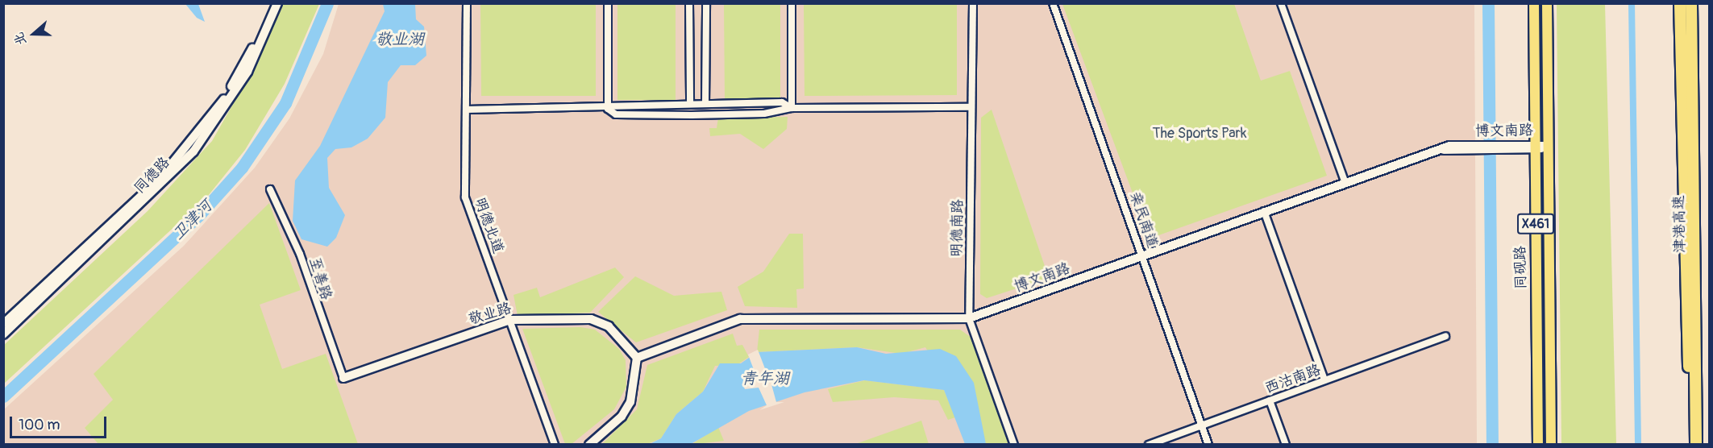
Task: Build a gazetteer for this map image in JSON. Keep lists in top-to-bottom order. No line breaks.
{"streets":{"highway":["津港高速"],"main road":["X461","同砚路"],"street":["博文南路","同德路","亲民南道","明德北道","明德南路","至善路","敬业路","西沽南路"]},"crossings":[["博文南路","亲民南道"],["博文南路","明德南路"],["博文南路","同砚路"],["博文南路","敬业路"],["亲民南道","西沽南路"],["明德北道","敬业路"],["至善路","敬业路"]],"water":["敬业湖","卫津河","青年湖"],"parks":["The Sports Park"],"scale_bar":"100 m","north":"left"}
